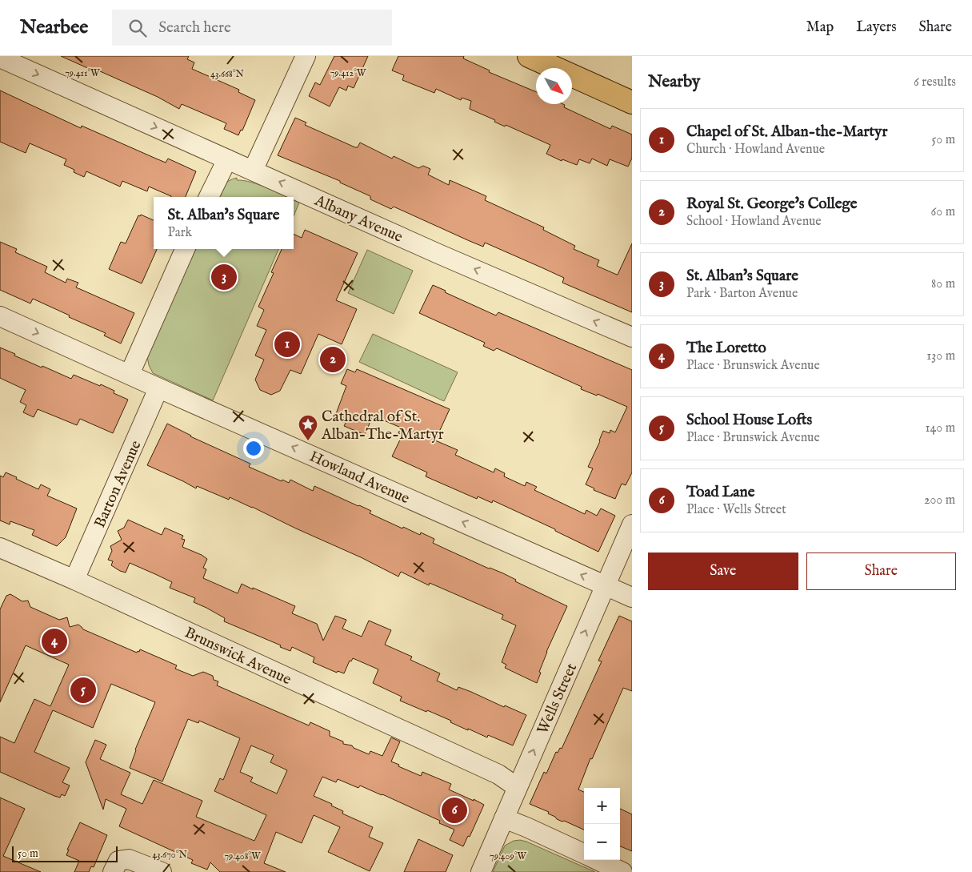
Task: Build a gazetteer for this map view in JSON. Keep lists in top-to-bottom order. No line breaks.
{"streets":{"street":["Albany Avenue","Howland Avenue","Barton Avenue","Brunswick Avenue","Wells Street"]},"crossings":[["Howland Avenue","Barton Avenue"],["Howland Avenue","Wells Street"],["Barton Avenue","Brunswick Avenue"],["Brunswick Avenue","Wells Street"]],"one_way":["Wells Street"],"places":{"place":["Cathedral of St. Alban-The-Martyr"]},"scale_bar":"50 m","north":"bottom right","page":{"header":"Nearbee","search":"Search here","nav":["Map","Layers","Share"],"heading":["Nearby","6 results"],"list":[{"mark":"1","name":"Chapel of St. Alban-the-Martyr","note":"Church · Howland Avenue","value":"50 m"},{"mark":"2","name":"Royal St. George's College","note":"School · Howland Avenue","value":"60 m"},{"mark":"3","name":"St. Alban's Square","note":"Park · Barton Avenue","value":"80 m"},{"mark":"4","name":"The Loretto","note":"Place · Brunswick Avenue","value":"130 m"},{"mark":"5","name":"School House Lofts","note":"Place · Brunswick Avenue","value":"140 m"},{"mark":"6","name":"Toad Lane","note":"Place · Wells Street","value":"200 m"}],"popup":["St. Alban's Square","Park"],"pins":["3","1","2","4","5","6"],"buttons":["Save","Share"],"map_buttons":["+","−"],"scale":"50 m"},"coordinates":["79.411°W","79.412°W","43.668°N","43.670°N","79.408°W","79.409°W"]}
